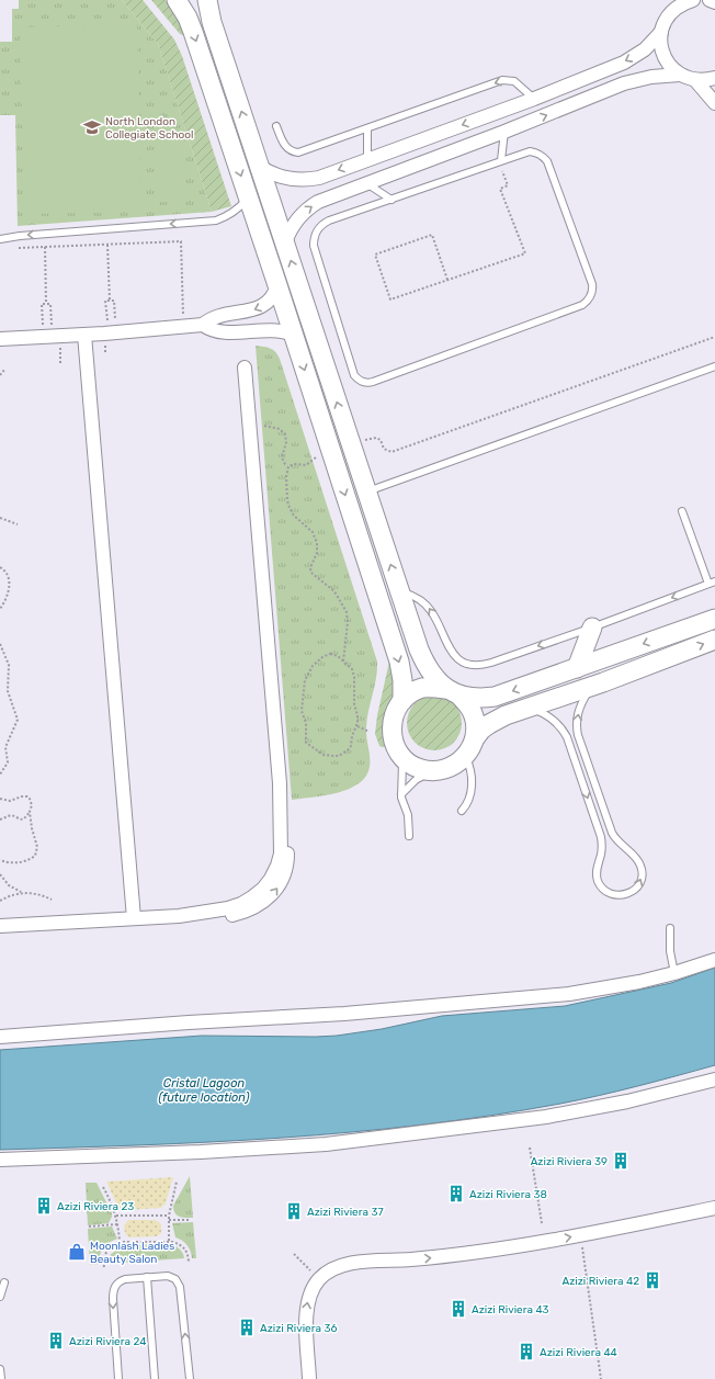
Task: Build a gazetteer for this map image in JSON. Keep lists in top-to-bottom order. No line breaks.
{"water":["Cristal Lagoon (future location)"],"places":{"school or university":["North London Collegiate School"],"building":["Azizi Riviera 39","Azizi Riviera 38","Azizi Riviera 23","Azizi Riviera 37","Azizi Riviera 42","Azizi Riviera 43","Azizi Riviera 36","Azizi Riviera 24","Azizi Riviera 44"],"shop":["Moonlash Ladies Beauty Salon"]}}
